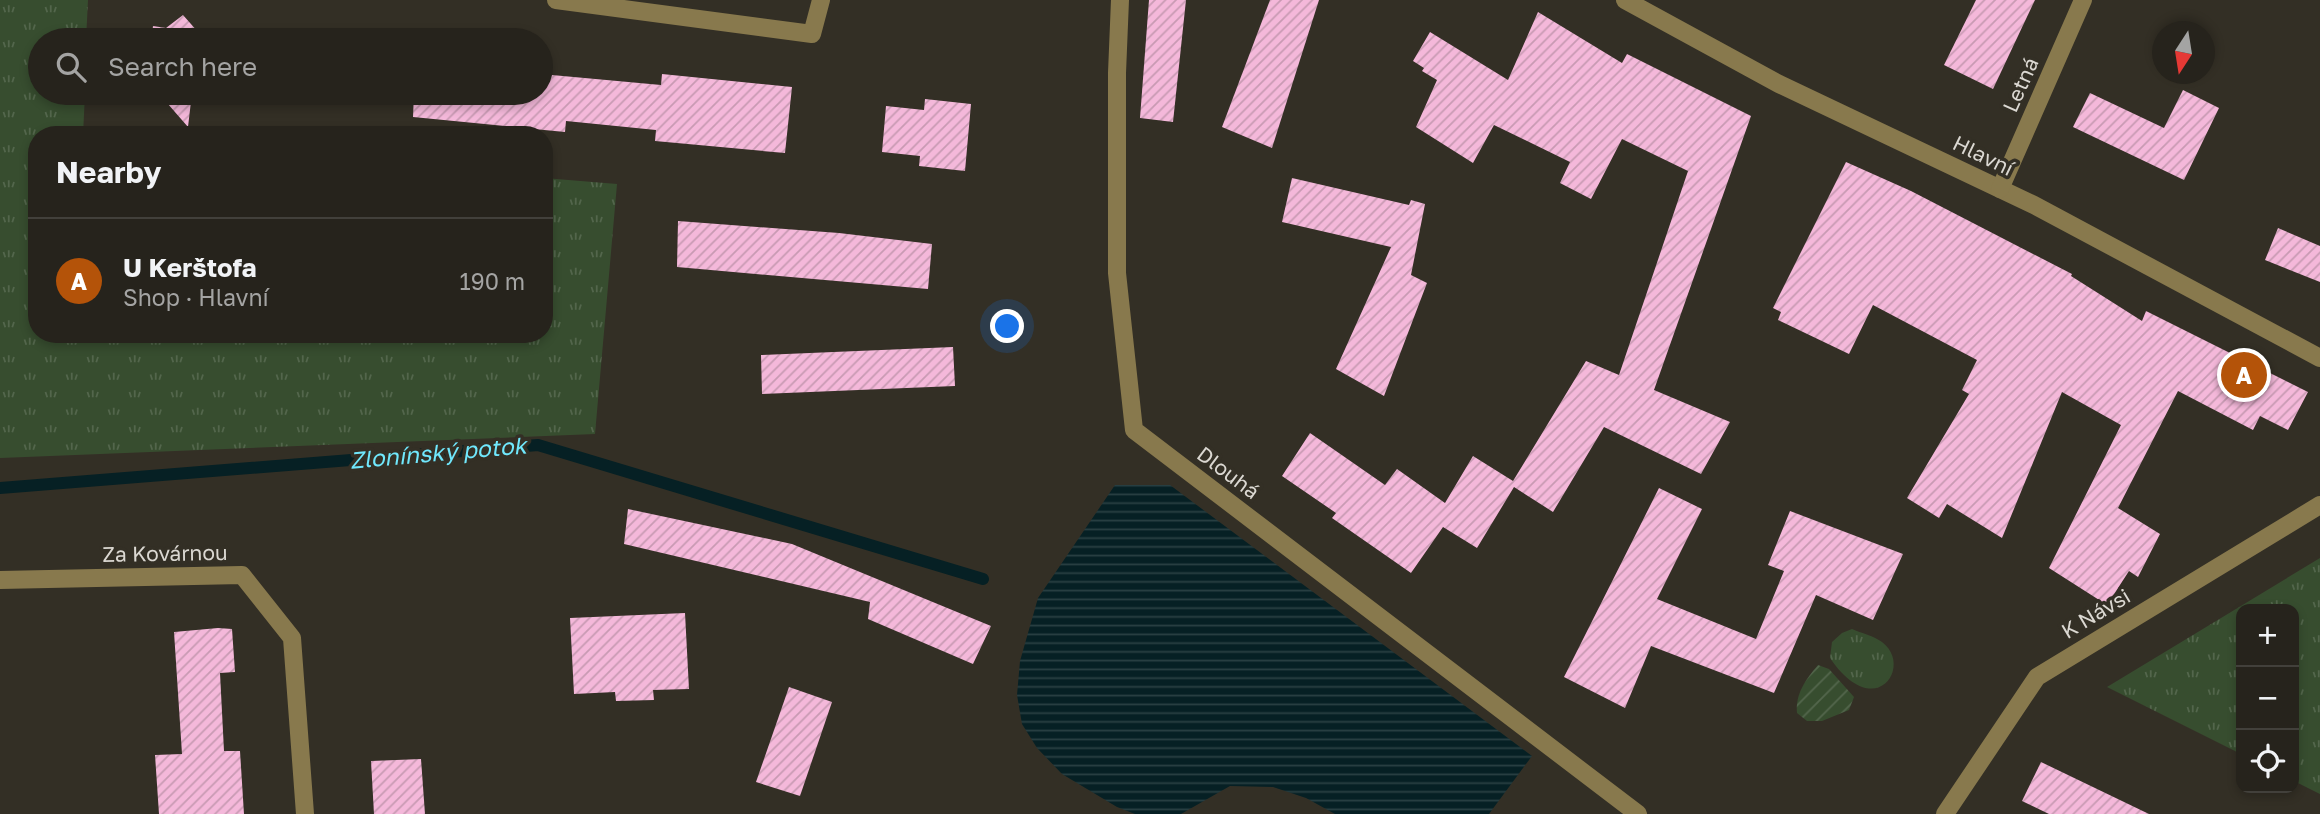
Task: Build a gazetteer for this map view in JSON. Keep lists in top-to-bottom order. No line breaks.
{"streets":{"street":["Letná","Hlavní","Dlouhá","Za Kovárnou","K Návsi"]},"crossings":[["Letná","Hlavní"]],"water":["Zlonínský potok"],"north":"bottom","page":{"search":"Search here","heading":"Nearby","list":[{"mark":"A","name":"U Kerštofa","note":"Shop · Hlavní","value":"190 m"}],"pins":"A","map_buttons":["+","−"]}}
